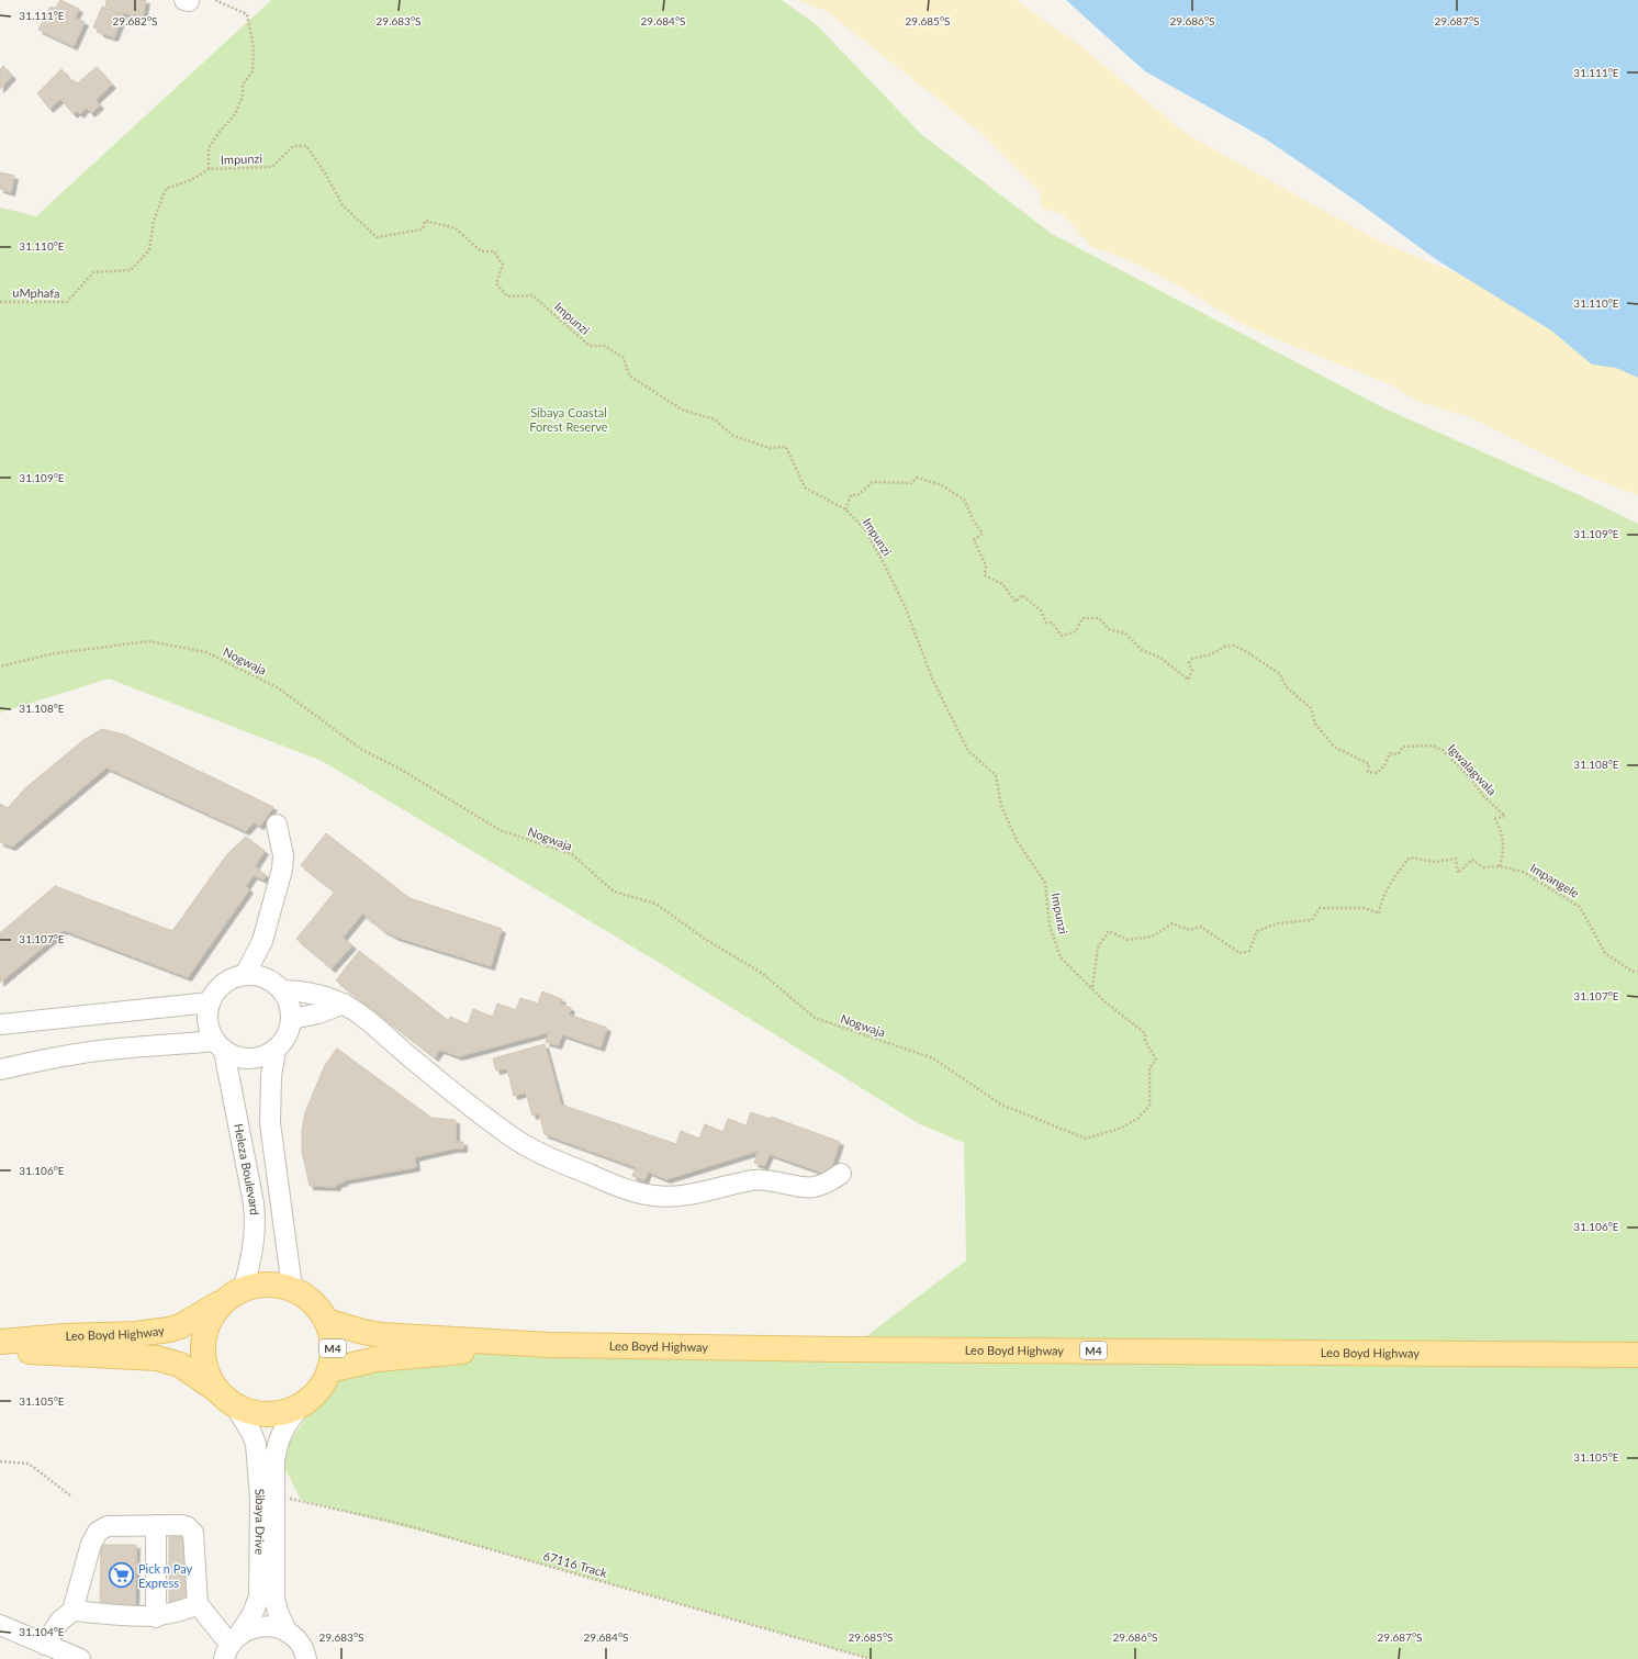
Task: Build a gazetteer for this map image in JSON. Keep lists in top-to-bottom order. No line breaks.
{"streets":{"main road":["Leo Boyd Highway","M4"],"street":["Heleza Boulevard","Sibaya Drive"],"path":["Impunzi","uMphafa","Nogwaja","Igwalagwala","Impangele","67116 Track"]},"crossings":[["Impunzi","uMphafa"],["Impunzi","Nogwaja"],["Impunzi","Igwalagwala"],["Impunzi","Impangele"],["Igwalagwala","Impangele"],["Heleza Boulevard","Leo Boyd Highway"],["Heleza Boulevard","Sibaya Drive"],["Leo Boyd Highway","Sibaya Drive"],["Sibaya Drive","67116 Track"]],"parks":["Sibaya Coastal Forest Reserve"],"places":{"supermarket":["Pick n Pay Express"]},"coordinates":["31.111°E","29.682°S","29.683°S","29.684°S","29.685°S","29.686°S","29.687°S","31.110°E","31.109°E","31.108°E","31.107°E","31.106°E","31.105°E","31.104°E"]}
